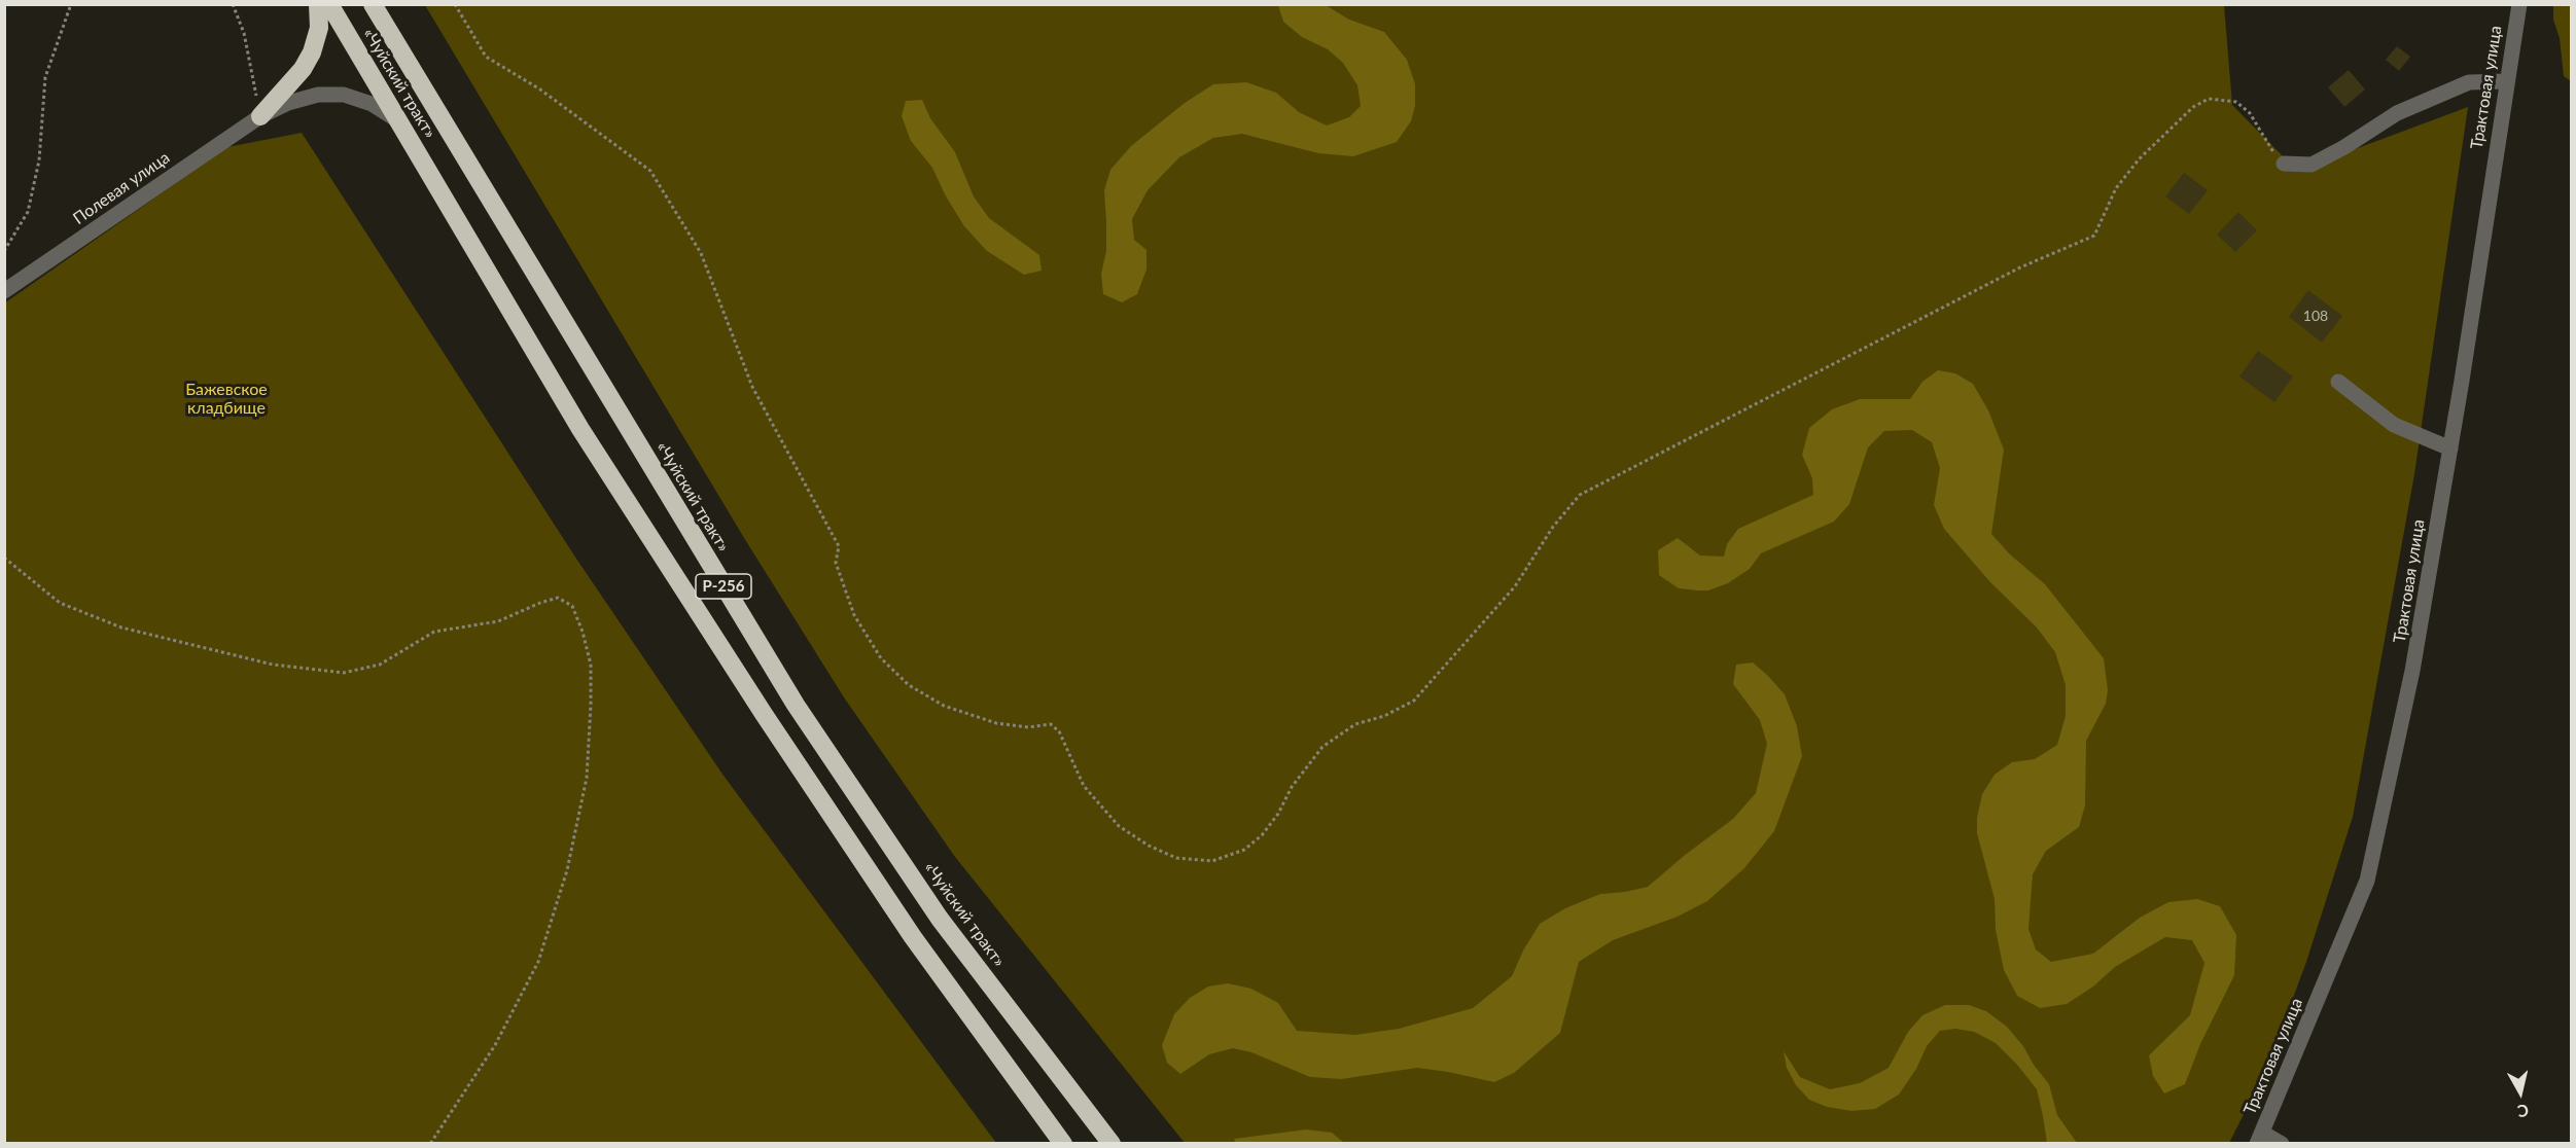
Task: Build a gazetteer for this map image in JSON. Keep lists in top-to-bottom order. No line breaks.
{"streets":{"highway":["«Чуйский тракт»","Р-256"],"street":["Трактовая улица","Полевая улица"]},"crossings":[["«Чуйский тракт»","Полевая улица"]],"parks":["Бажевское кладбище"],"house_numbers":["108"],"north":"bottom"}
